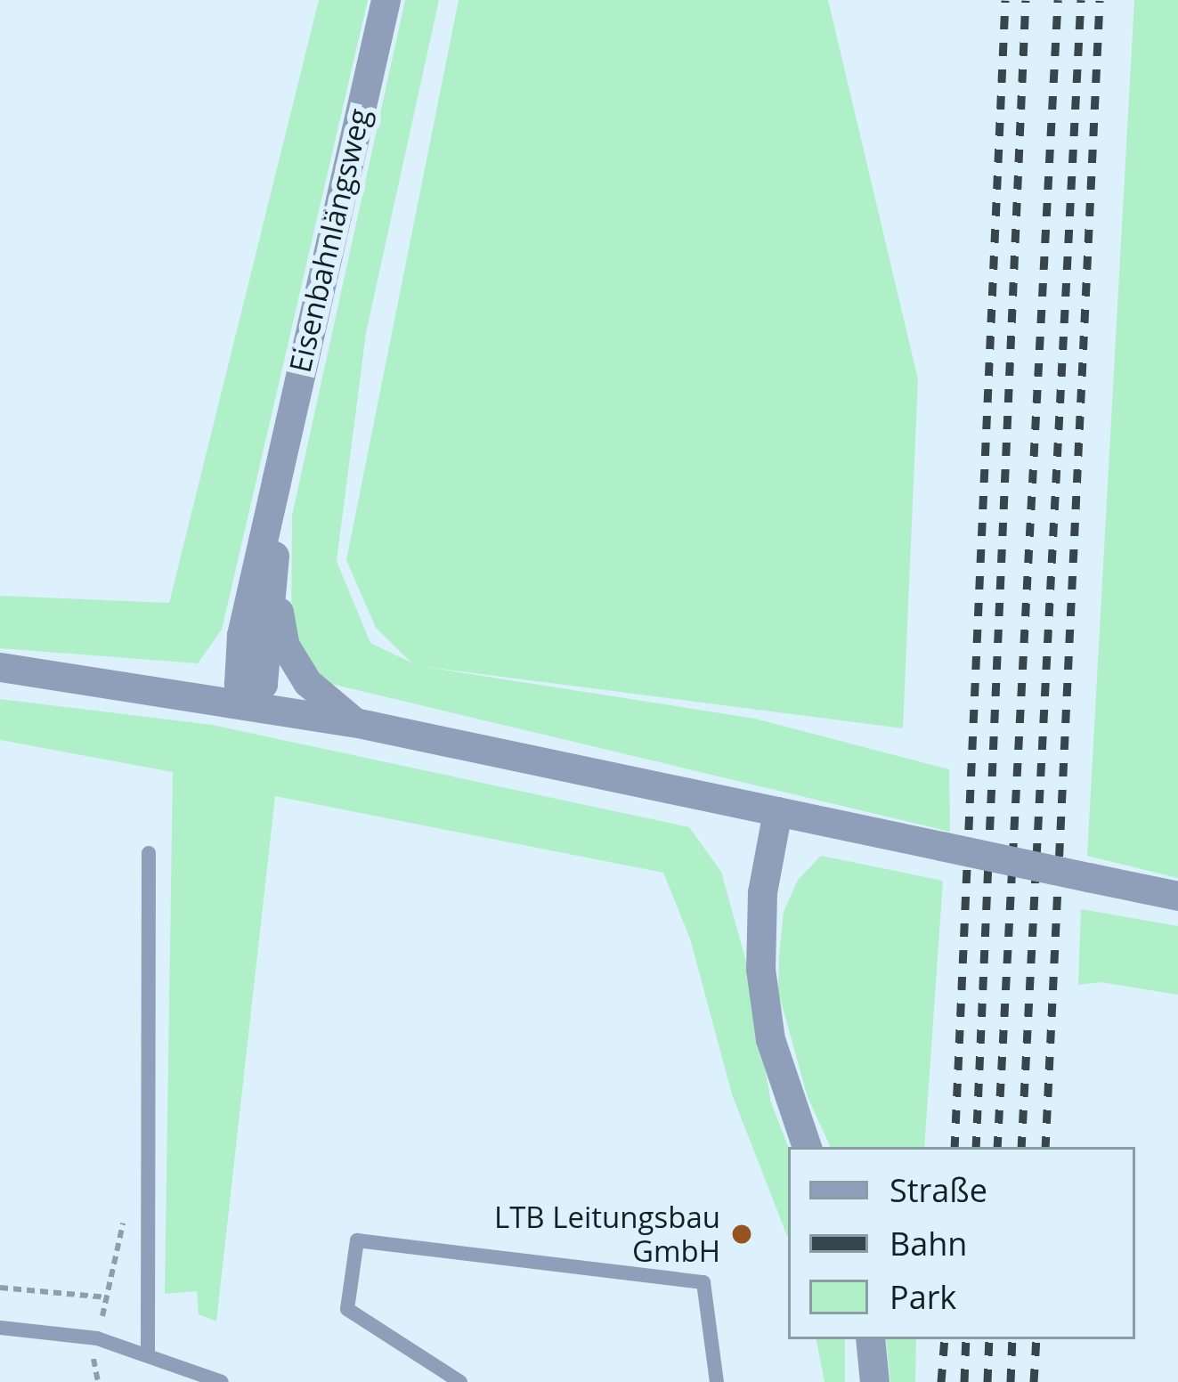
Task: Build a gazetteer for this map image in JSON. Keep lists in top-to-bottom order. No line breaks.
{"streets":{"street":["Eisenbahnlängsweg"]},"places":["LTB Leitungsbau GmbH"],"legend":["Straße","Bahn","Park"]}
